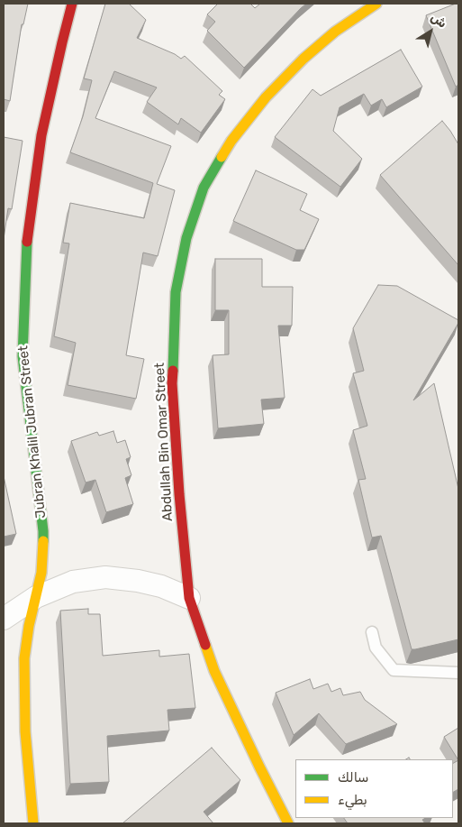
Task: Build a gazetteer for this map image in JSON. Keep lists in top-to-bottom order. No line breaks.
{"streets":{"street":["Jubran Khalil Jubran Street","Abdullah Bin Omar Street"]},"legend":["سالك","بطيء"],"north":"top right"}
